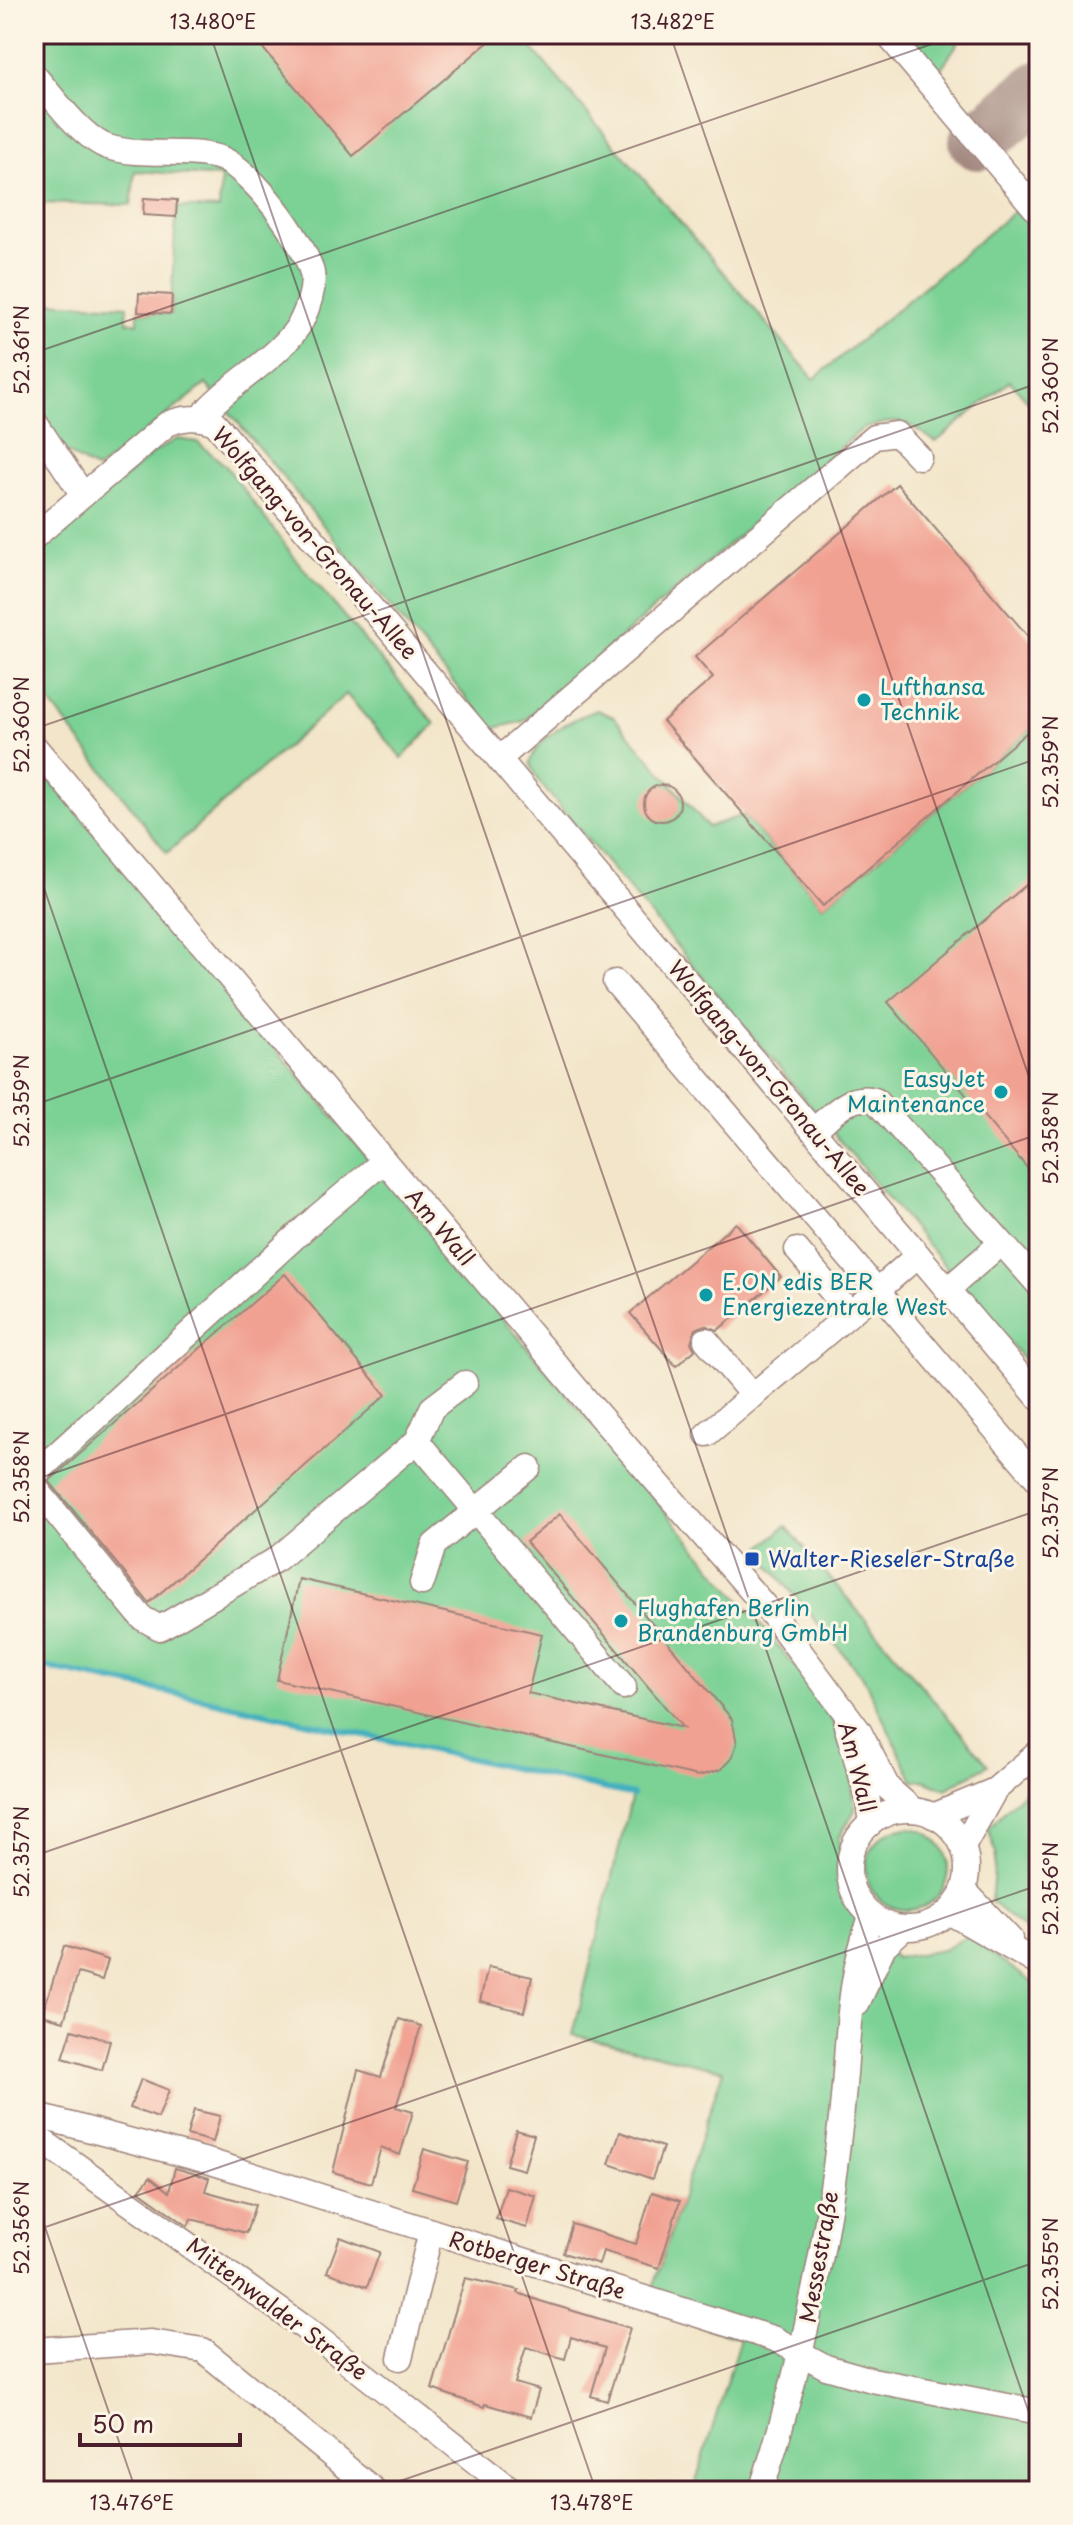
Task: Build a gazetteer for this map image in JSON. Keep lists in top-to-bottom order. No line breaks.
{"streets":{"street":["Wolfgang-von-Gronau-Allee","Am Wall","Messestraße","Rotberger Straße","Mittenwalder Straße"]},"crossings":[["Am Wall","Messestraße"],["Messestraße","Rotberger Straße"]],"places":{"other":["Lufthansa Technik","EasyJet Maintenance","E.ON edis BER Energiezentrale West","Flughafen Berlin Brandenburg GmbH"],"transit":["Walter-Rieseler-Straße"]},"scale_bar":"50 m","coordinates":["13.480°E","13.482°E","52.361°N","52.360°N","52.359°N","52.358°N","52.357°N","52.356°N","52.355°N","13.476°E","13.478°E"]}
